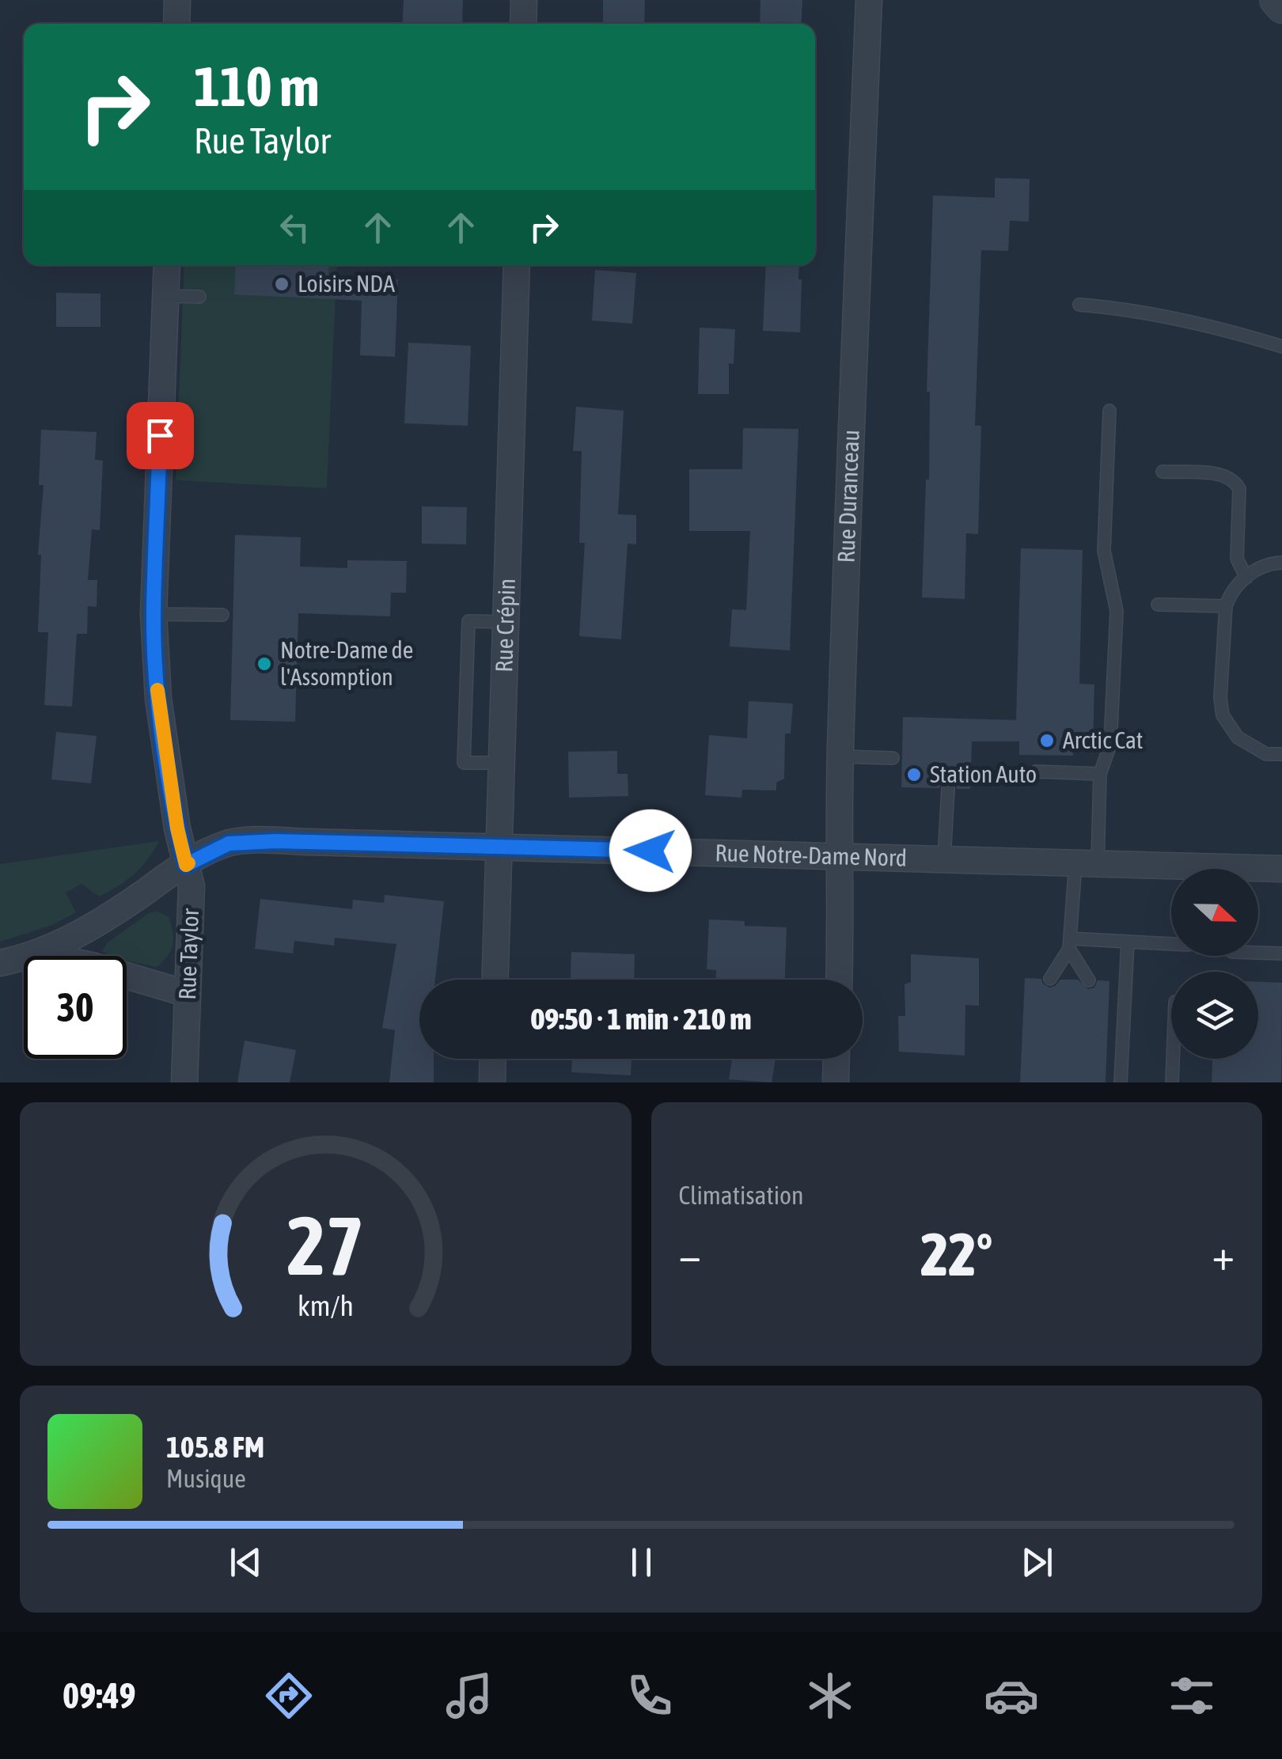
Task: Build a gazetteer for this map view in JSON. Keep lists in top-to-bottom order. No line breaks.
{"streets":{"street":["Rue Duranceau","Rue Crépin","Rue Notre-Dame Nord","Rue Taylor"]},"crossings":[["Rue Duranceau","Rue Notre-Dame Nord"],["Rue Crépin","Rue Notre-Dame Nord"],["Rue Notre-Dame Nord","Rue Taylor"]],"places":["Loisirs NDA","Notre-Dame de l'Assomption","Arctic Cat","Station Auto"],"north":"right","page":{"turn":["110 m","Rue Taylor"],"limit":"30","trip":"09:50 · 1 min · 210 m","tile":"Climatisation","heat":["−","22°","+"],"song":["105.8 FM","Musique"],"tabs":"09:49","gauge":["27","km/h"]}}
